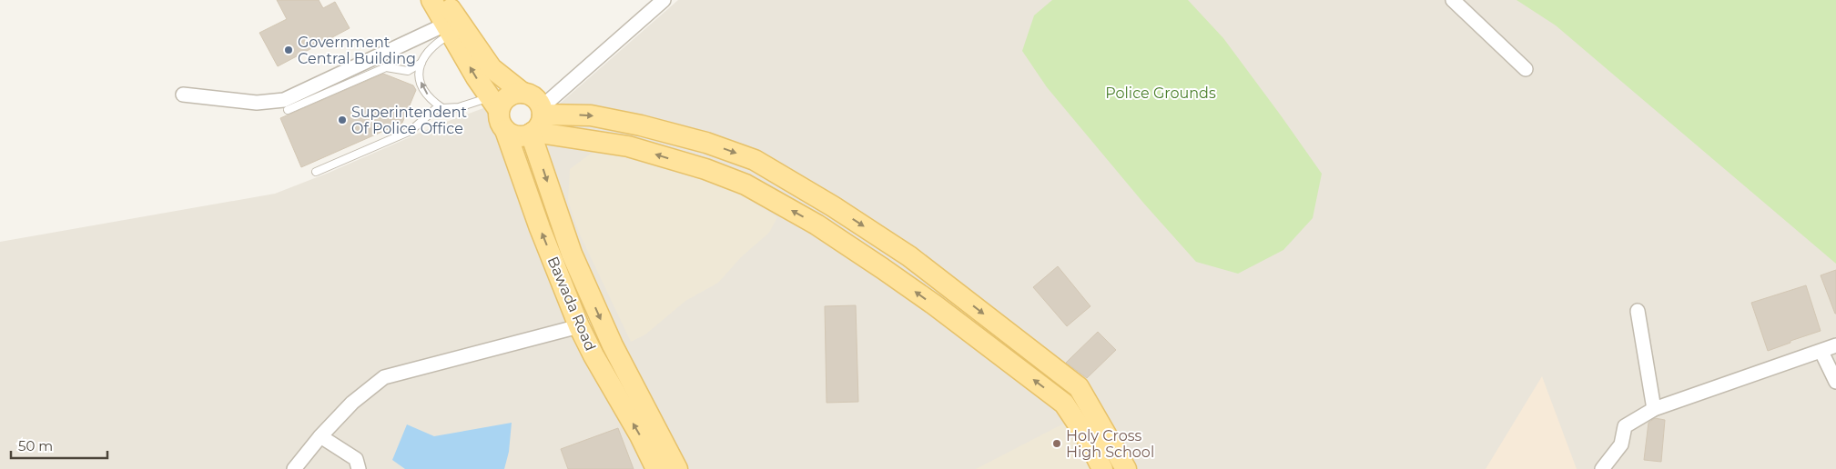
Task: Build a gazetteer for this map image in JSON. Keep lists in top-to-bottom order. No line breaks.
{"streets":{"main road":["Bawada Road"]},"parks":["Police Grounds"],"places":["Government Central Building","Superintendent Of Police Office","Holy Cross High School"],"scale_bar":"50 m"}
